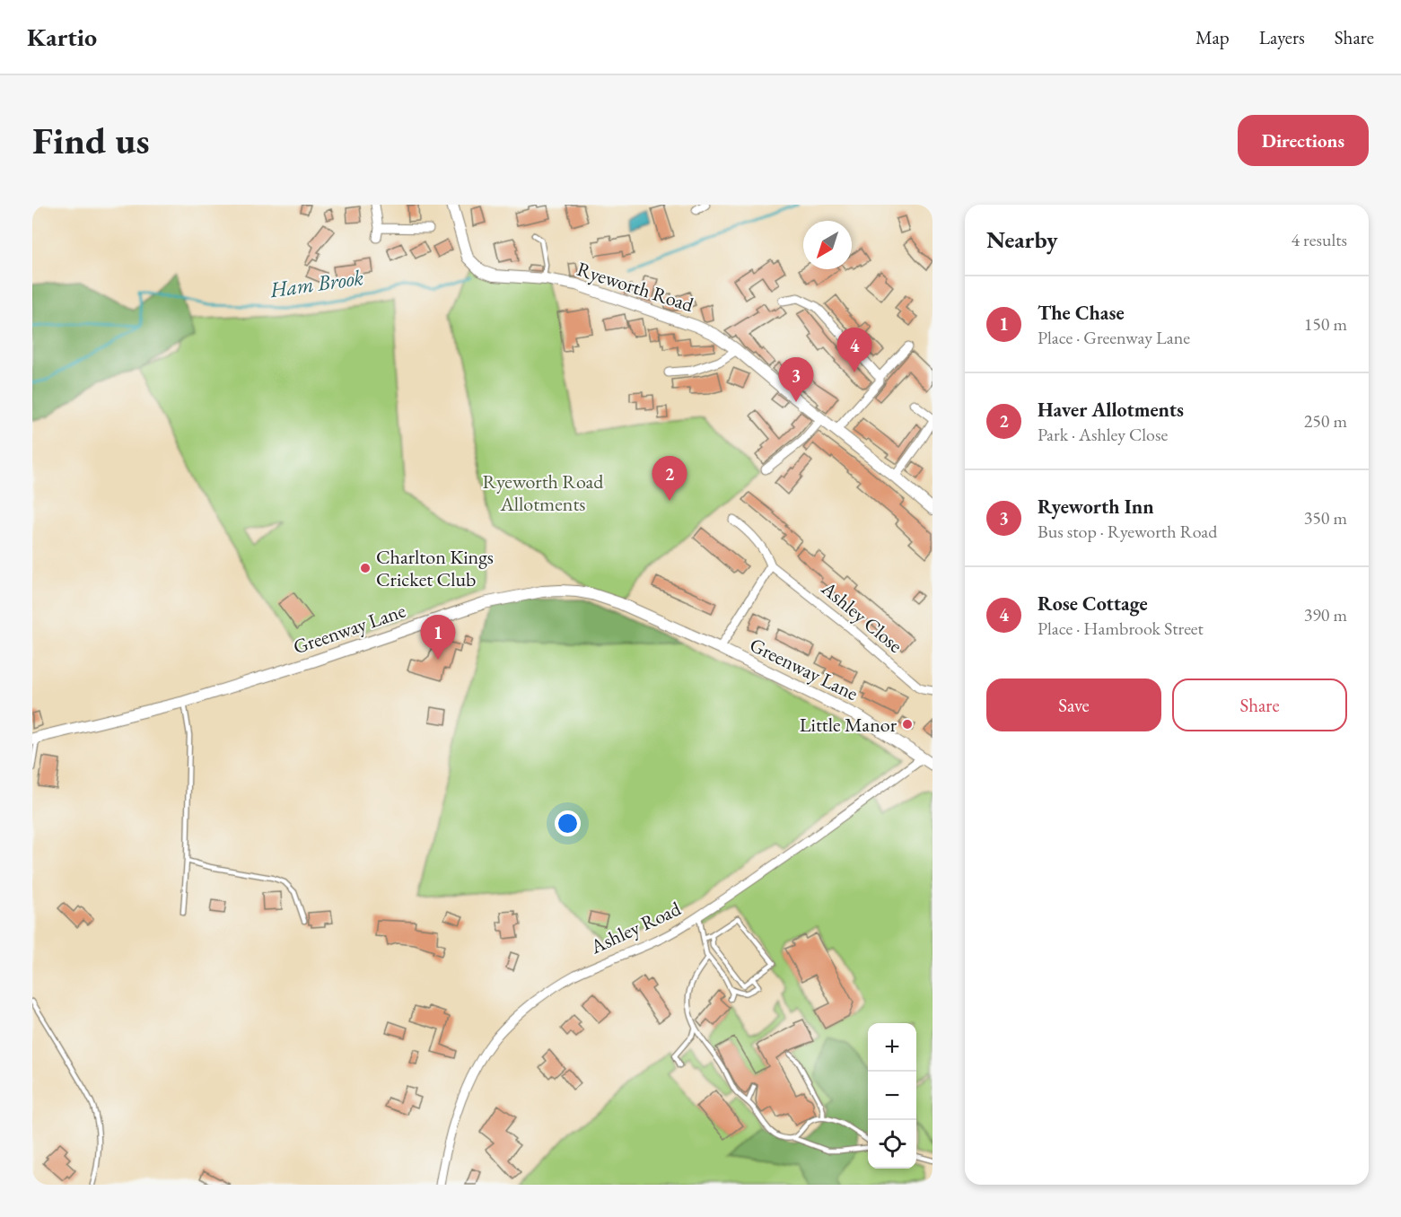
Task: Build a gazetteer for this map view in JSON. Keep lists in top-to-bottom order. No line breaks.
{"streets":{"street":["Ryeworth Road","Ashley Close","Greenway Lane","Ashley Road"]},"crossings":[["Greenway Lane","Ashley Road"]],"water":["Ham Brook"],"parks":["Ryeworth Road Allotments"],"places":["Charlton Kings Cricket Club","Little Manor"],"north":"bottom left","page":{"header":"Kartio","nav":["Map","Layers","Share"],"buttons":["Directions",["Save","Share"]],"title":"Find us","heading":["Nearby","4 results"],"list":[{"mark":"1","name":"The Chase","note":"Place · Greenway Lane","value":"150 m"},{"mark":"2","name":"Haver Allotments","note":"Park · Ashley Close","value":"250 m"},{"mark":"3","name":"Ryeworth Inn","note":"Bus stop · Ryeworth Road","value":"350 m"},{"mark":"4","name":"Rose Cottage","note":"Place · Hambrook Street","value":"390 m"}],"pins":["4","3","2","1"],"map_buttons":["+","−"]}}
